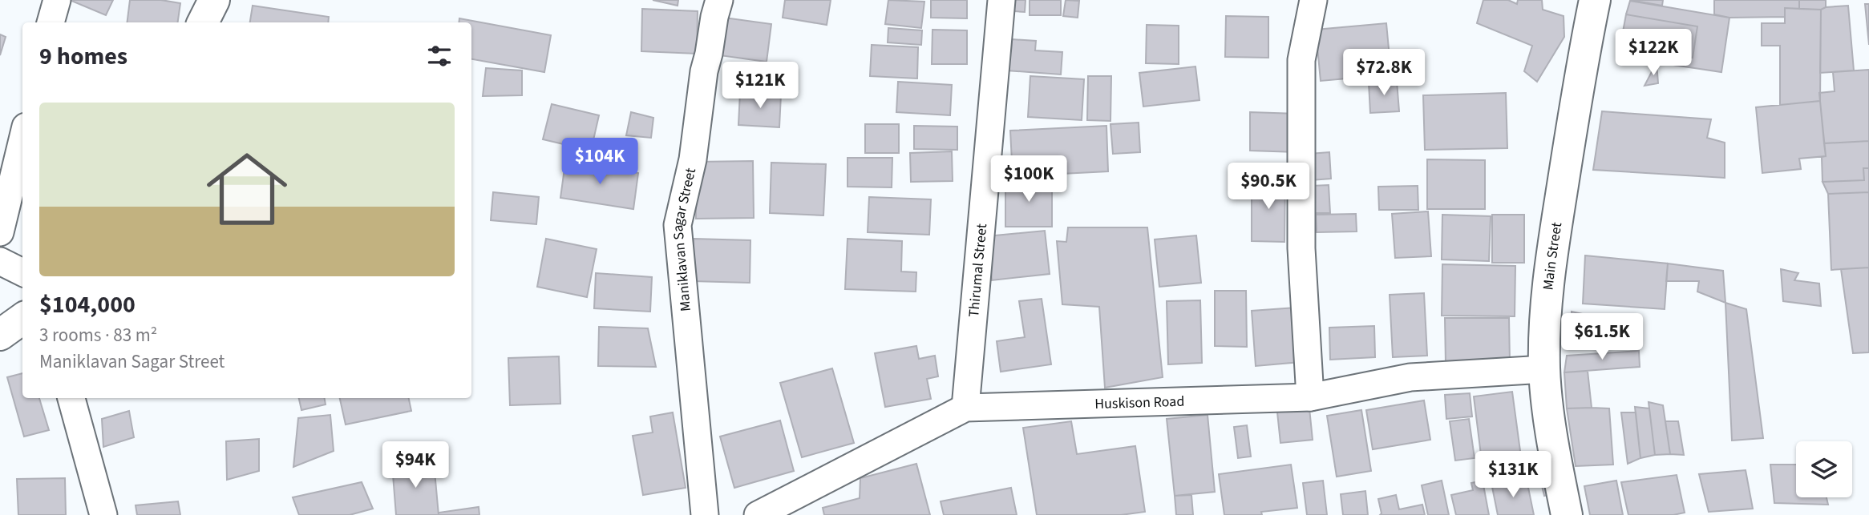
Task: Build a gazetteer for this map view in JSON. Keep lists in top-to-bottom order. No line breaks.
{"streets":{"main road":["Main Street"],"street":["Maniklavan Sagar Street","Thirumal Street","Huskison Road"]},"crossings":[["Main Street","Huskison Road"],["Thirumal Street","Huskison Road"]],"page":{"heading":"9 homes","price":["$122K","$72.8K","$121K","$104K","$100K","$90.5K","$61.5K","$94K","$131K"],"list":[{"name":"$104,000","note":"3 rooms · 83 m² · Maniklavan Sagar Street"}]}}
